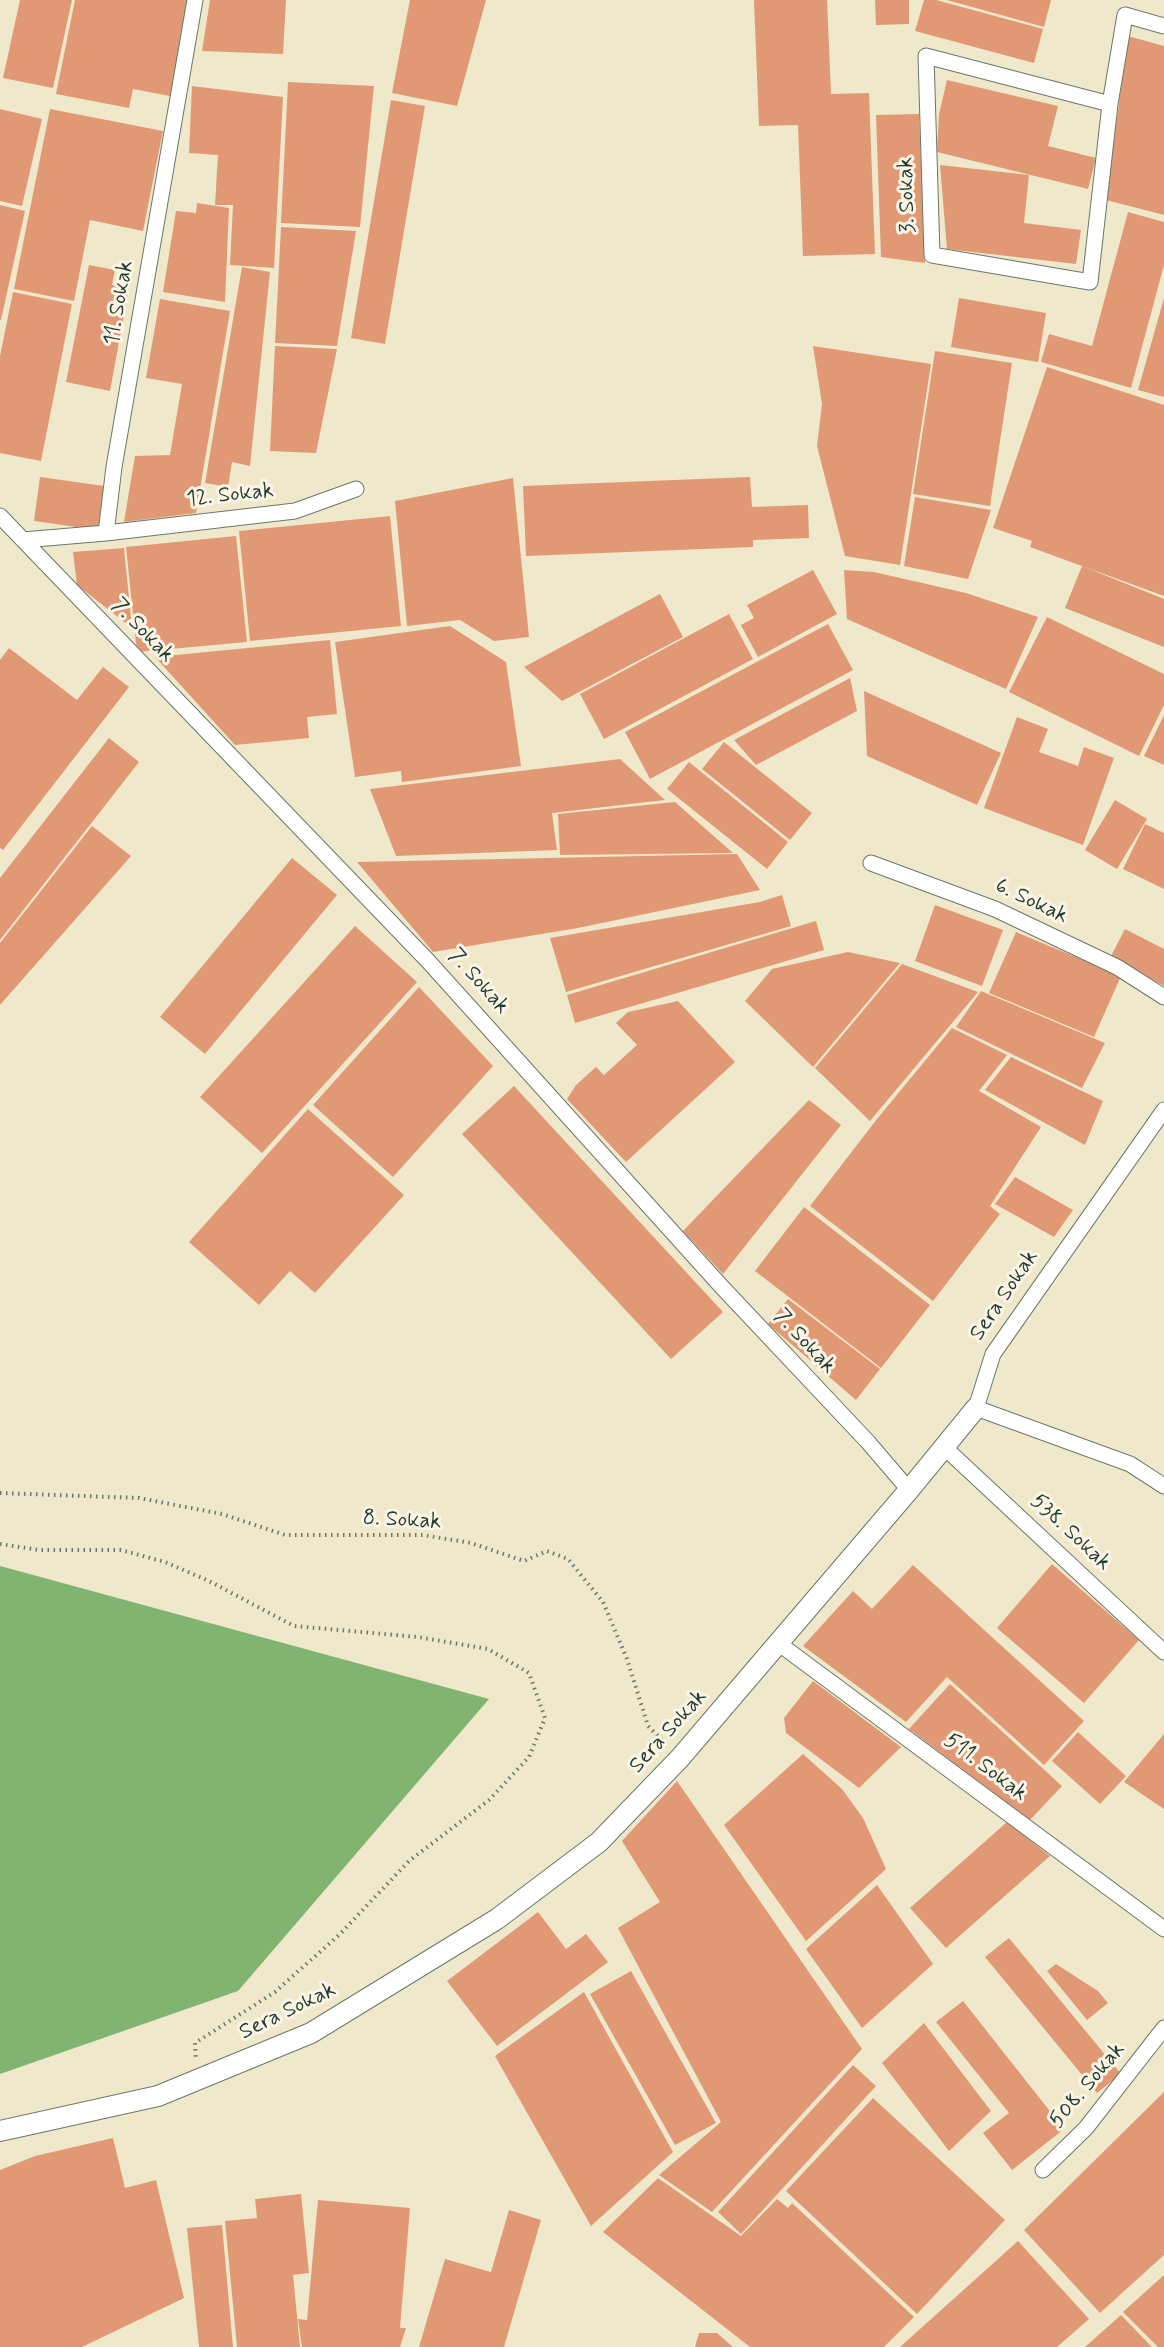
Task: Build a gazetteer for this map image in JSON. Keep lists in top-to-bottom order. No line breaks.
{"streets":{"street":["3. Sokak","11. Sokak","12. Sokak","7. Sokak","6. Sokak","Sera Sokak","538. Sokak","511. Sokak","508. Sokak"],"path":["8. Sokak"]},"crossings":[["11. Sokak","12. Sokak"],["7. Sokak","Sera Sokak"],["Sera Sokak","8. Sokak"],["Sera Sokak","538. Sokak"],["Sera Sokak","511. Sokak"]]}
